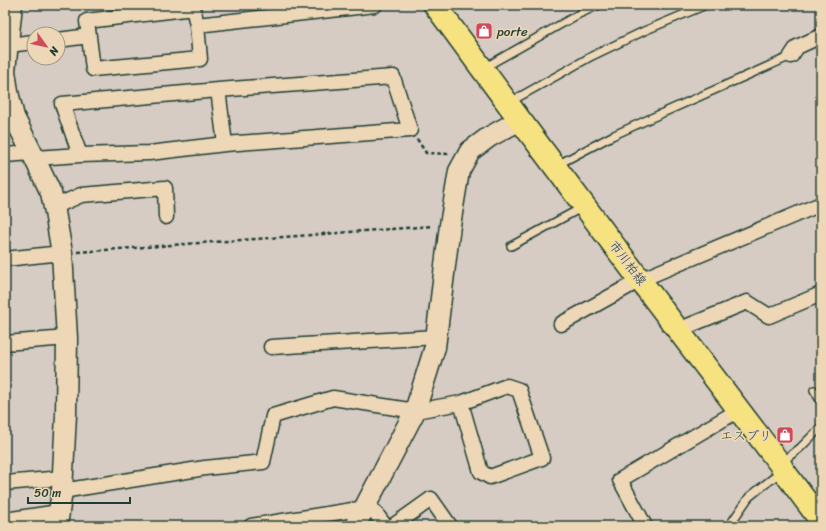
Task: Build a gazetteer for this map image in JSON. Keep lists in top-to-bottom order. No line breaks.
{"streets":{"main road":["市川柏線"]},"places":{"shop":["porte","エスプリ"]},"scale_bar":"50 m","north":"bottom right"}
